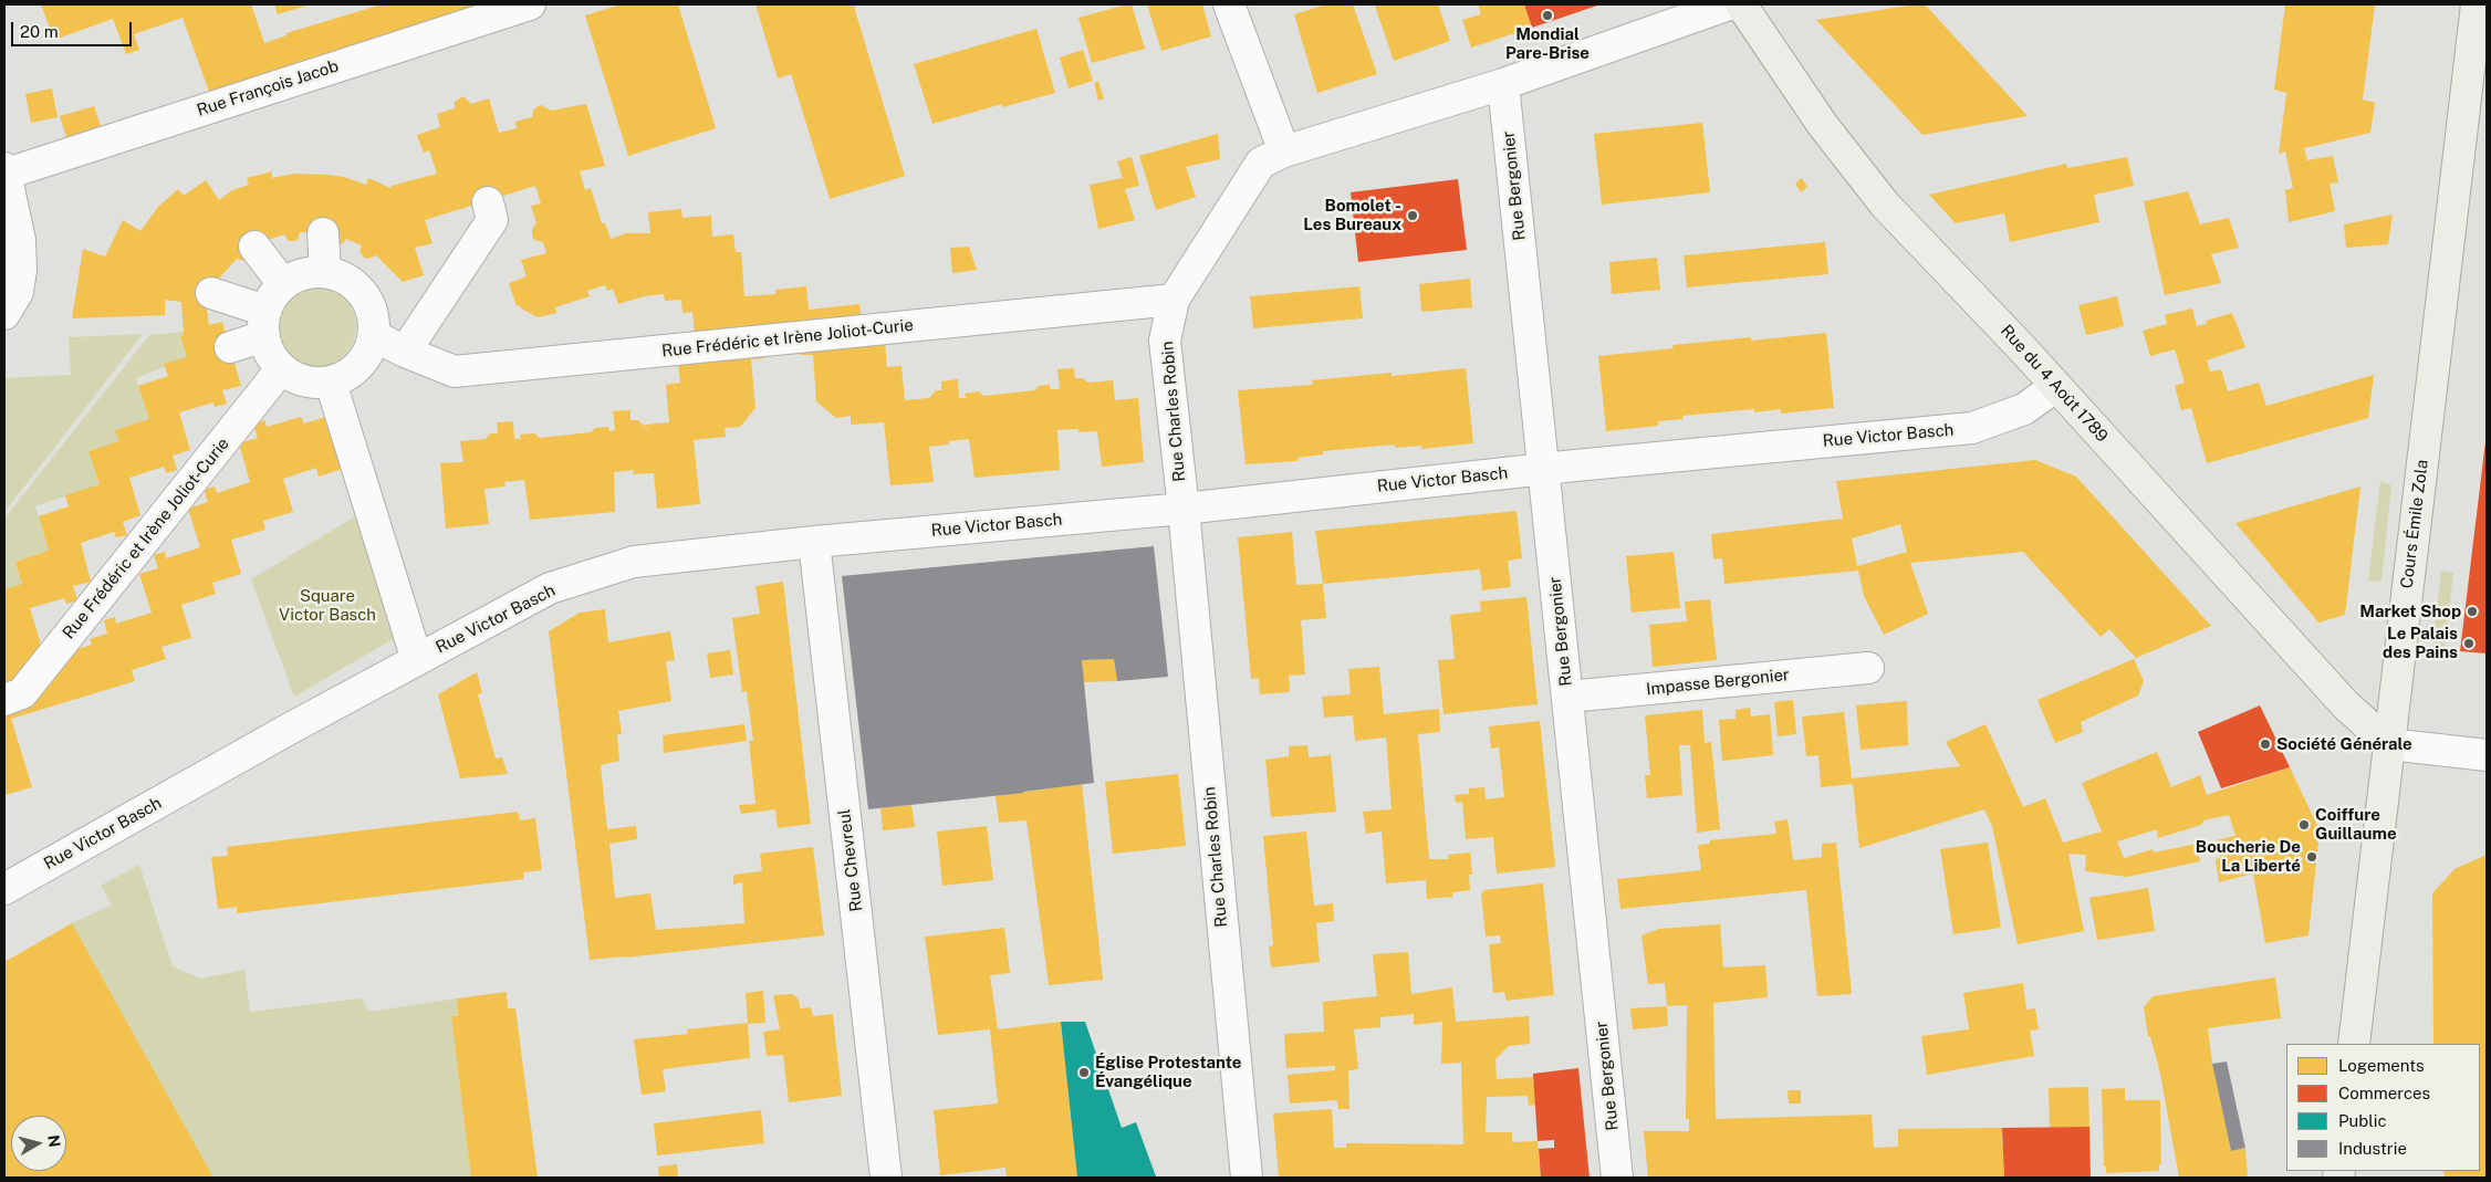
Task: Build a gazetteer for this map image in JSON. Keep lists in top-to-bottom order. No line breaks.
{"streets":{"main road":["Rue du 4 Août 1789","Cours Émile Zola"],"street":["Rue François Jacob","Rue Bergonier","Rue Frédéric et Irène Joliot-Curie","Rue Charles Robin","Rue Victor Basch","Impasse Bergonier","Rue Chevreul"]},"crossings":[["Rue Bergonier","Rue Charles Robin"],["Rue Bergonier","Rue Victor Basch"],["Rue Bergonier","Impasse Bergonier"],["Rue Frédéric et Irène Joliot-Curie","Rue Charles Robin"],["Rue du 4 Août 1789","Rue Victor Basch"],["Rue du 4 Août 1789","Cours Émile Zola"],["Rue Charles Robin","Rue Victor Basch"],["Rue Victor Basch","Rue Chevreul"]],"parks":["Square Victor Basch"],"places":["Mondial Pare-Brise","Bomolet - Les Bureaux","Market Shop","Le Palais des Pains","Société Générale","Coiffure Guillaume","Boucherie De La Liberté","Église Protestante Évangélique"],"legend":["Logements","Commerces","Public","Industrie"],"scale_bar":"20 m","north":"right"}
